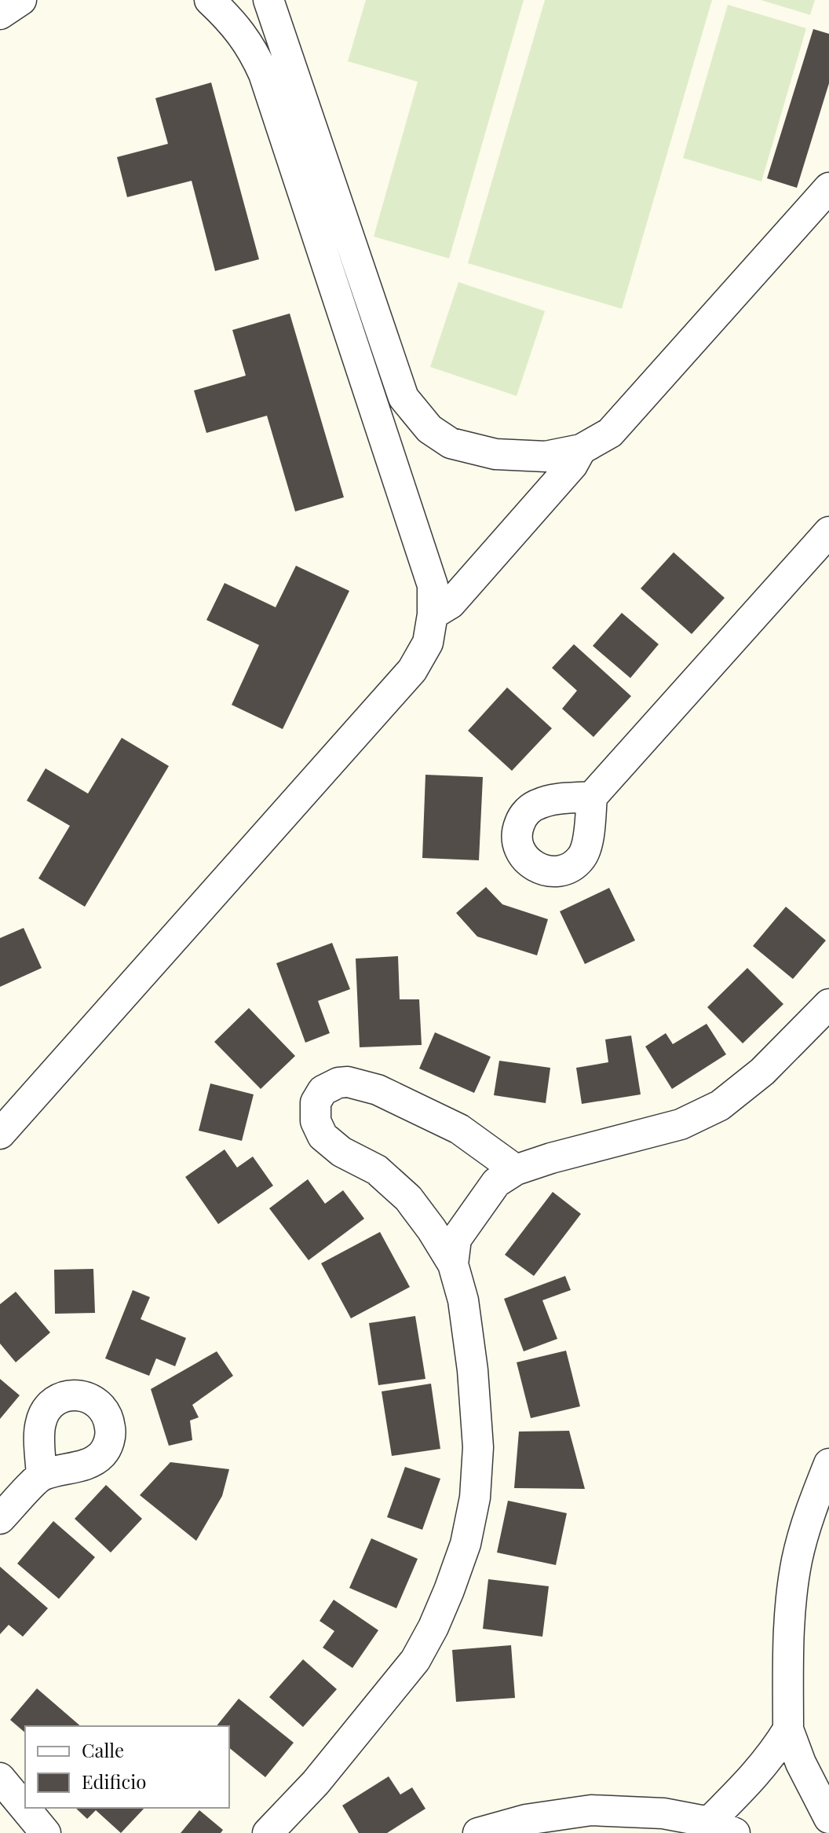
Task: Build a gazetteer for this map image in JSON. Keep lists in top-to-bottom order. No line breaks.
{"legend":["Calle","Edificio"]}
